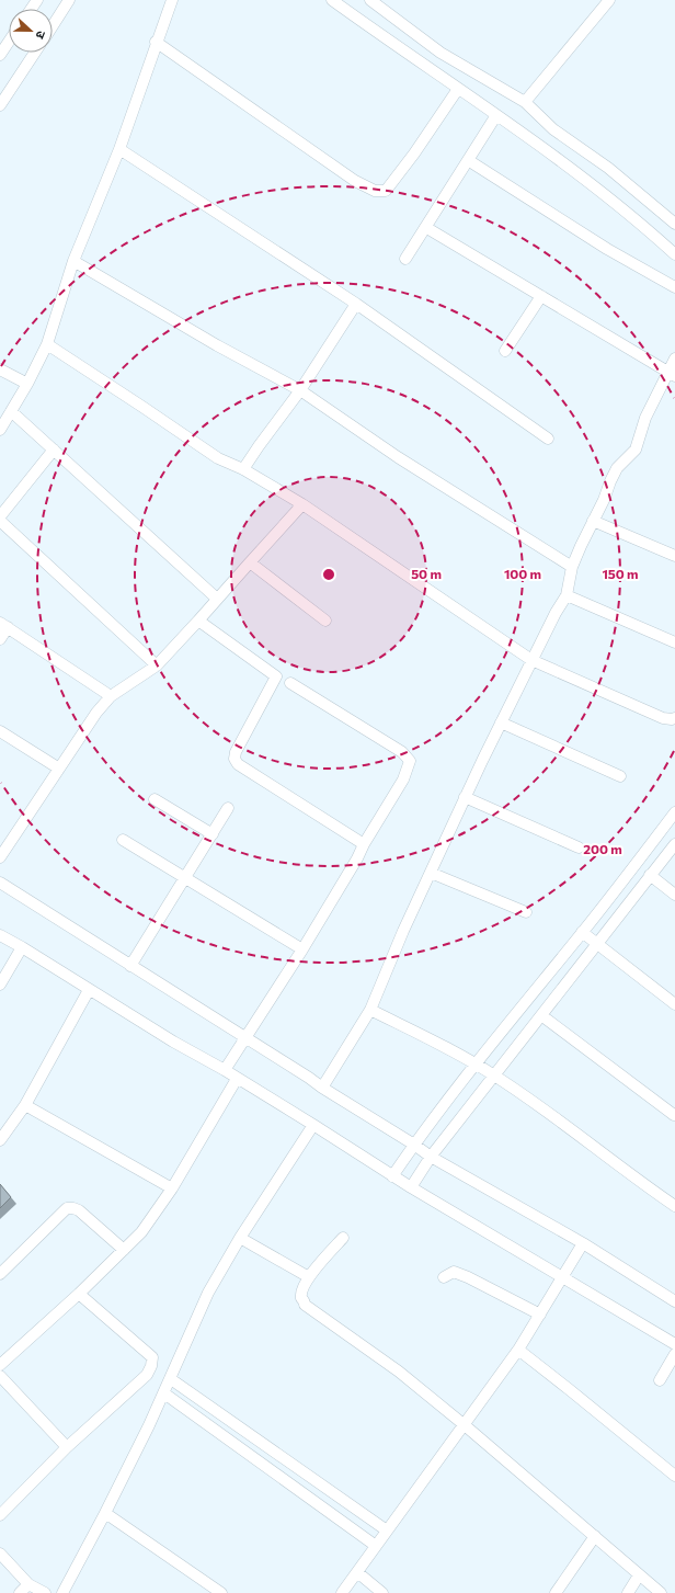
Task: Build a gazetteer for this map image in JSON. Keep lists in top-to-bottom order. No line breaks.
{"north":"right","rings":["50 m","100 m","150 m","200 m"]}
